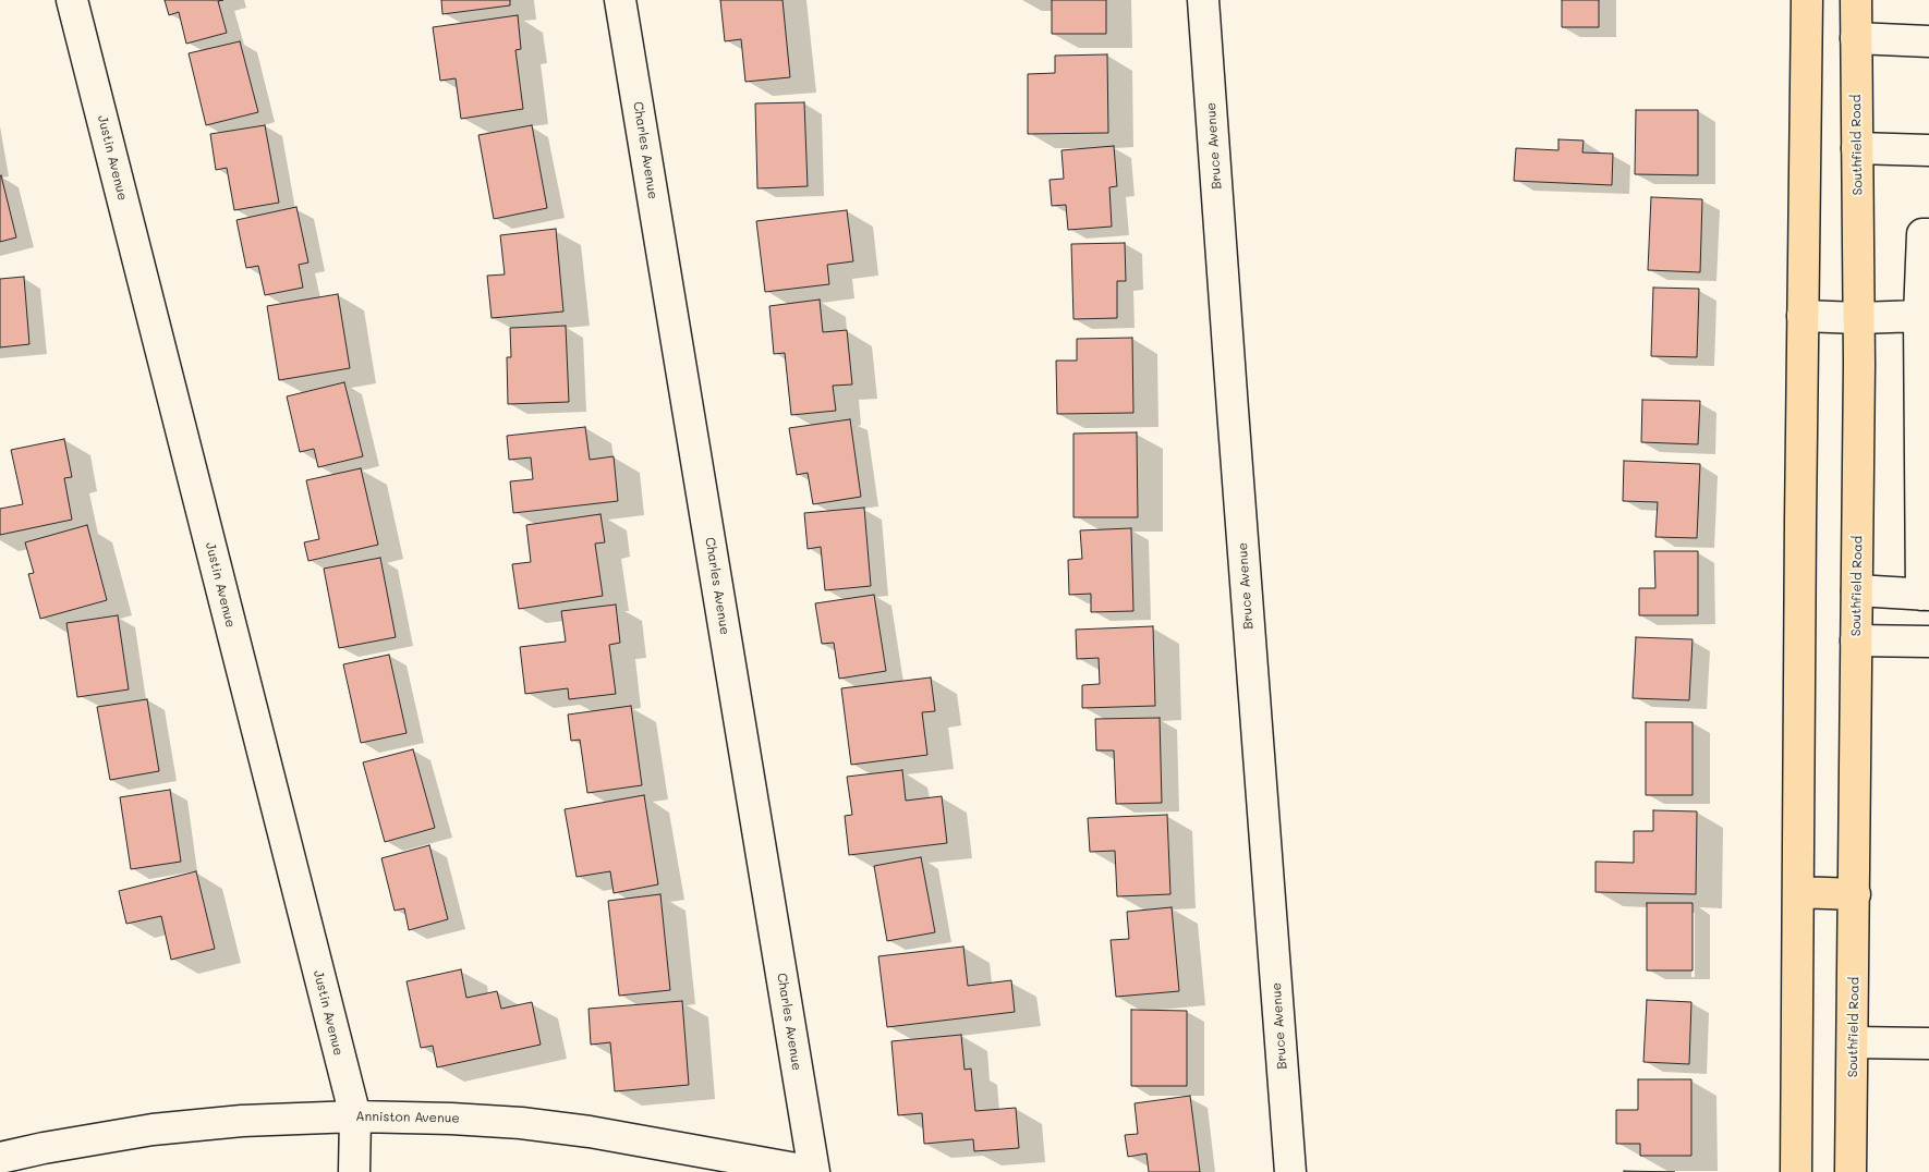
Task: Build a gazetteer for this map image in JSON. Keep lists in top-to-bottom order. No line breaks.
{"streets":{"main road":["Southfield Road"],"street":["Bruce Avenue","Charles Avenue","Justin Avenue","Anniston Avenue"]},"crossings":[["Charles Avenue","Anniston Avenue"],["Justin Avenue","Anniston Avenue"]]}
